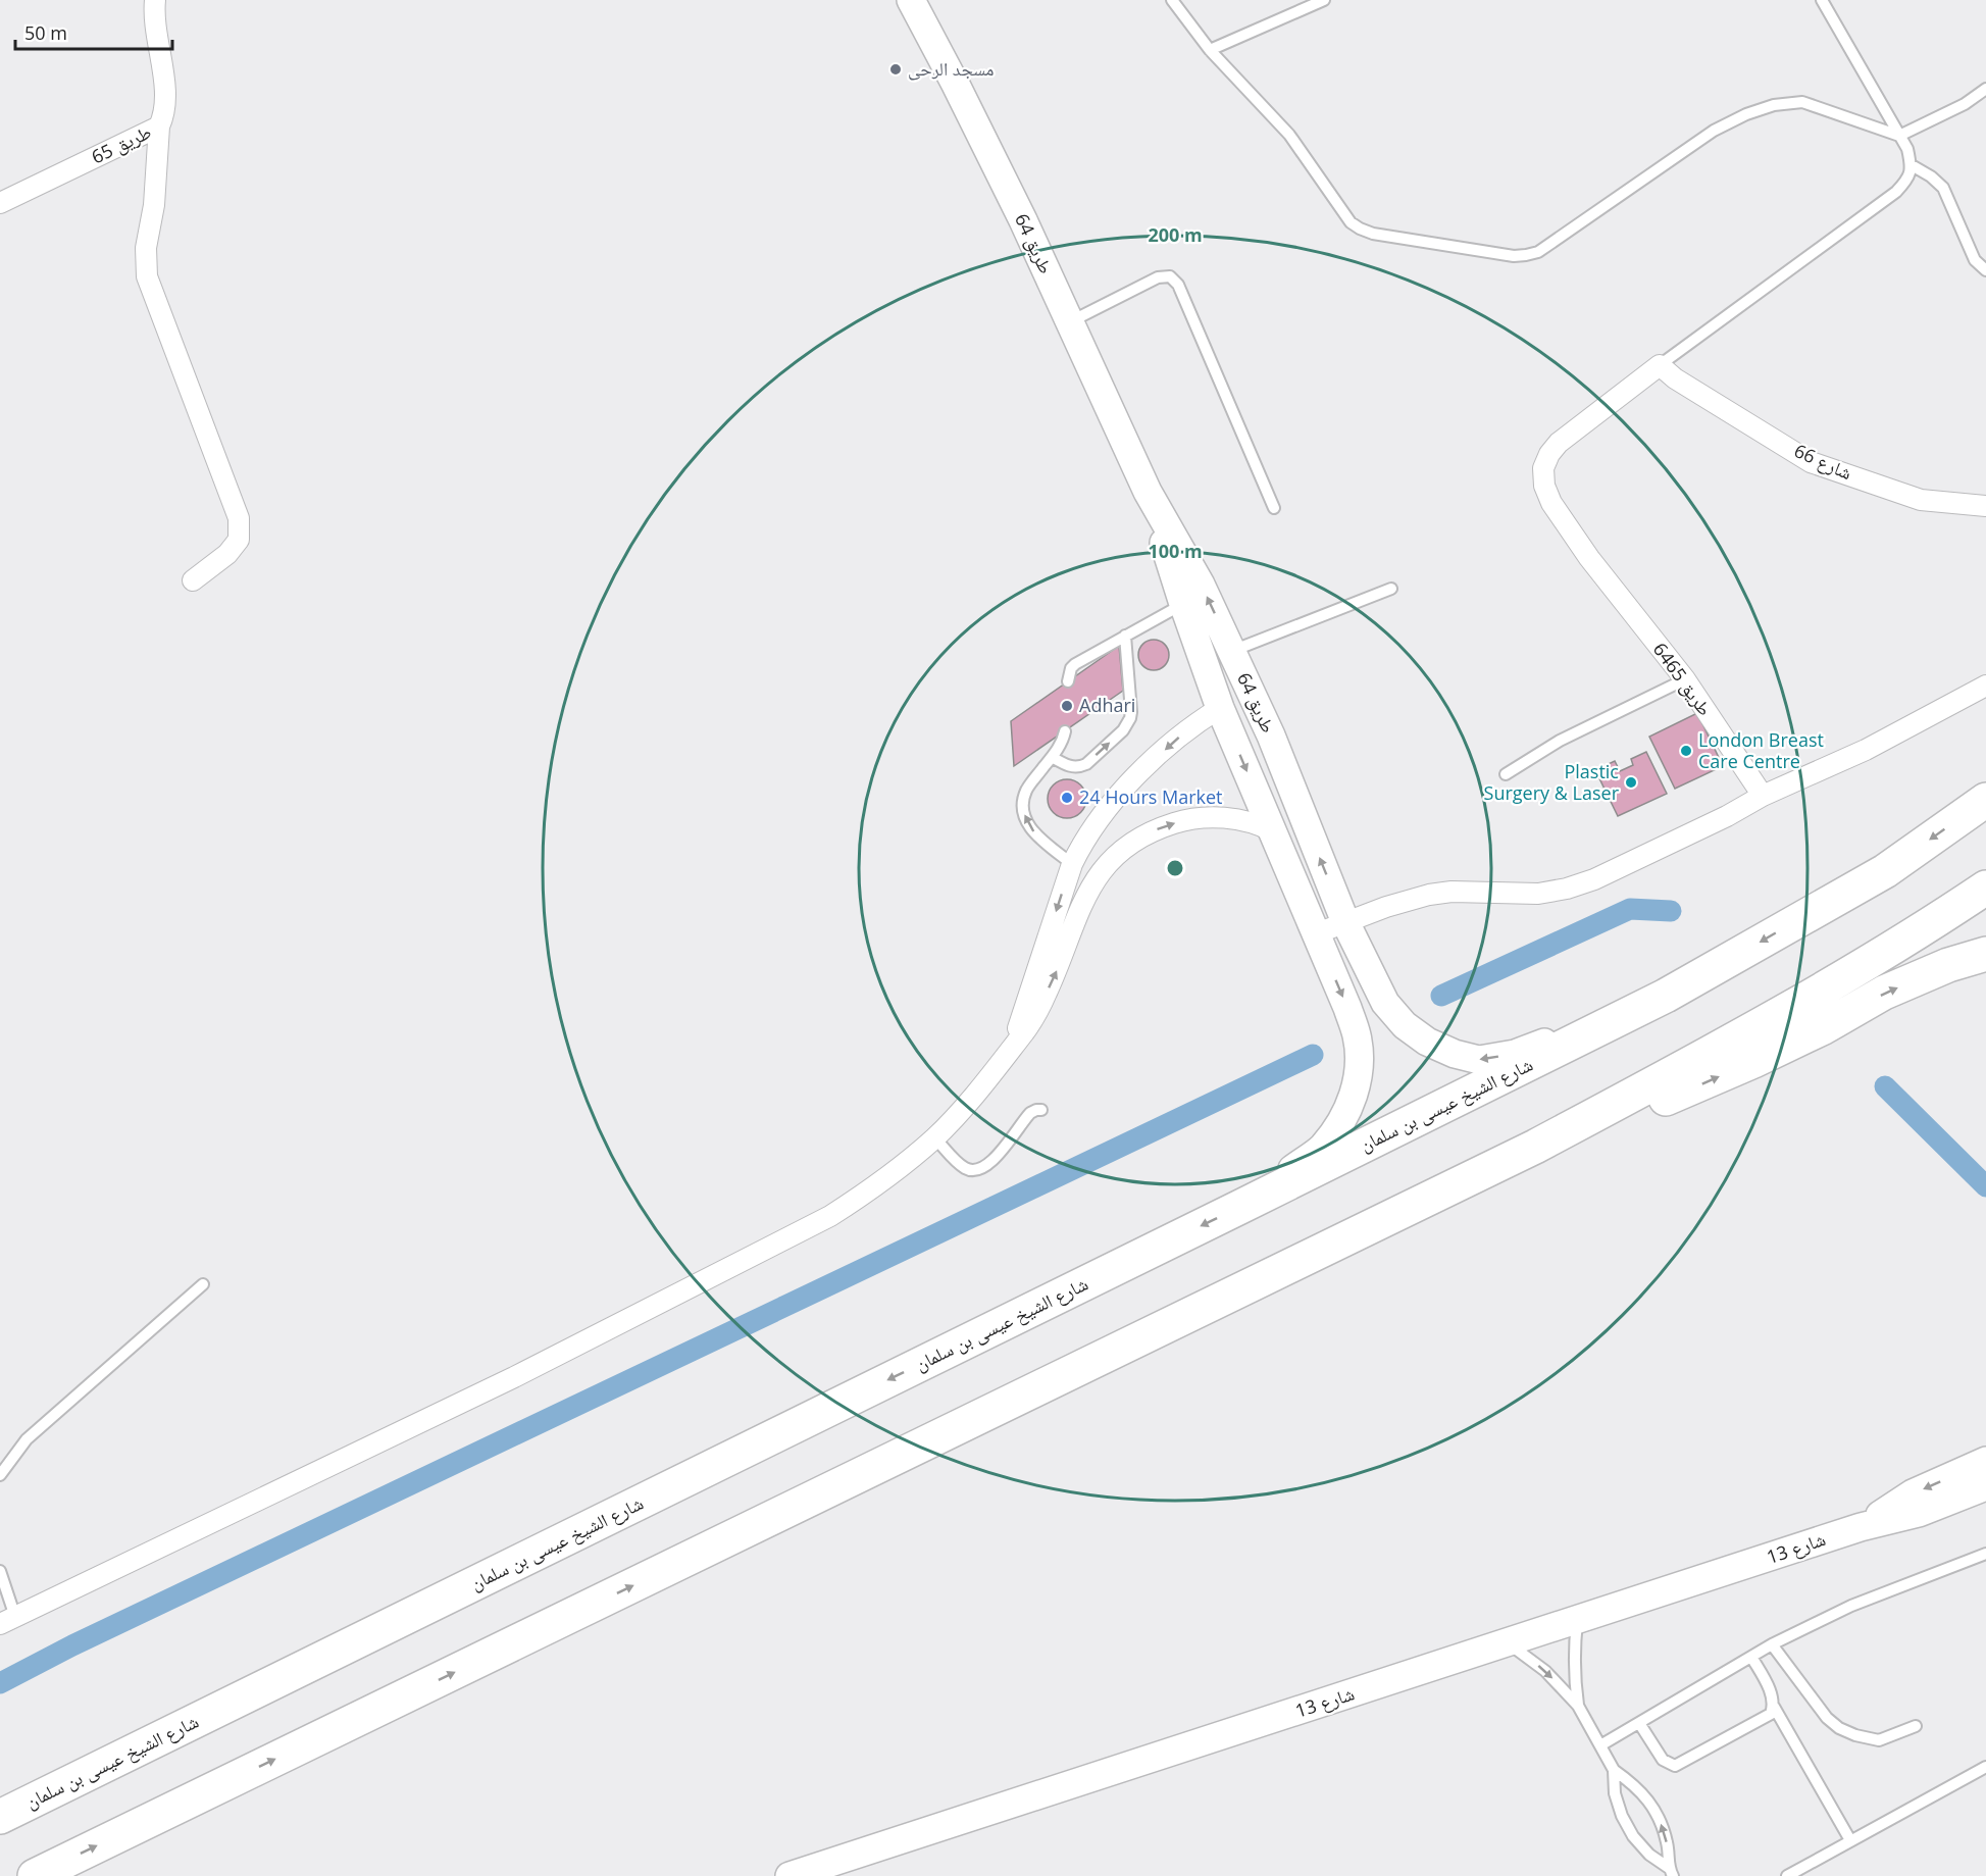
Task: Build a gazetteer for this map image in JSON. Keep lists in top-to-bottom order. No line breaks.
{"streets":{"highway":["شارع الشيخ عيسى بن سلمان"],"street":["طريق 65","طريق 64","شارع 66","طريق 6465","شارع 13"]},"crossings":[["طريق 64","شارع الشيخ عيسى بن سلمان"],["شارع 66","طريق 6465"]],"places":["مسجد الرحى","Adhari","London Breast Care Centre","Plastic Surgery & Laser","24 Hours Market"],"scale_bar":"50 m","rings":["200 m","100 m"]}
